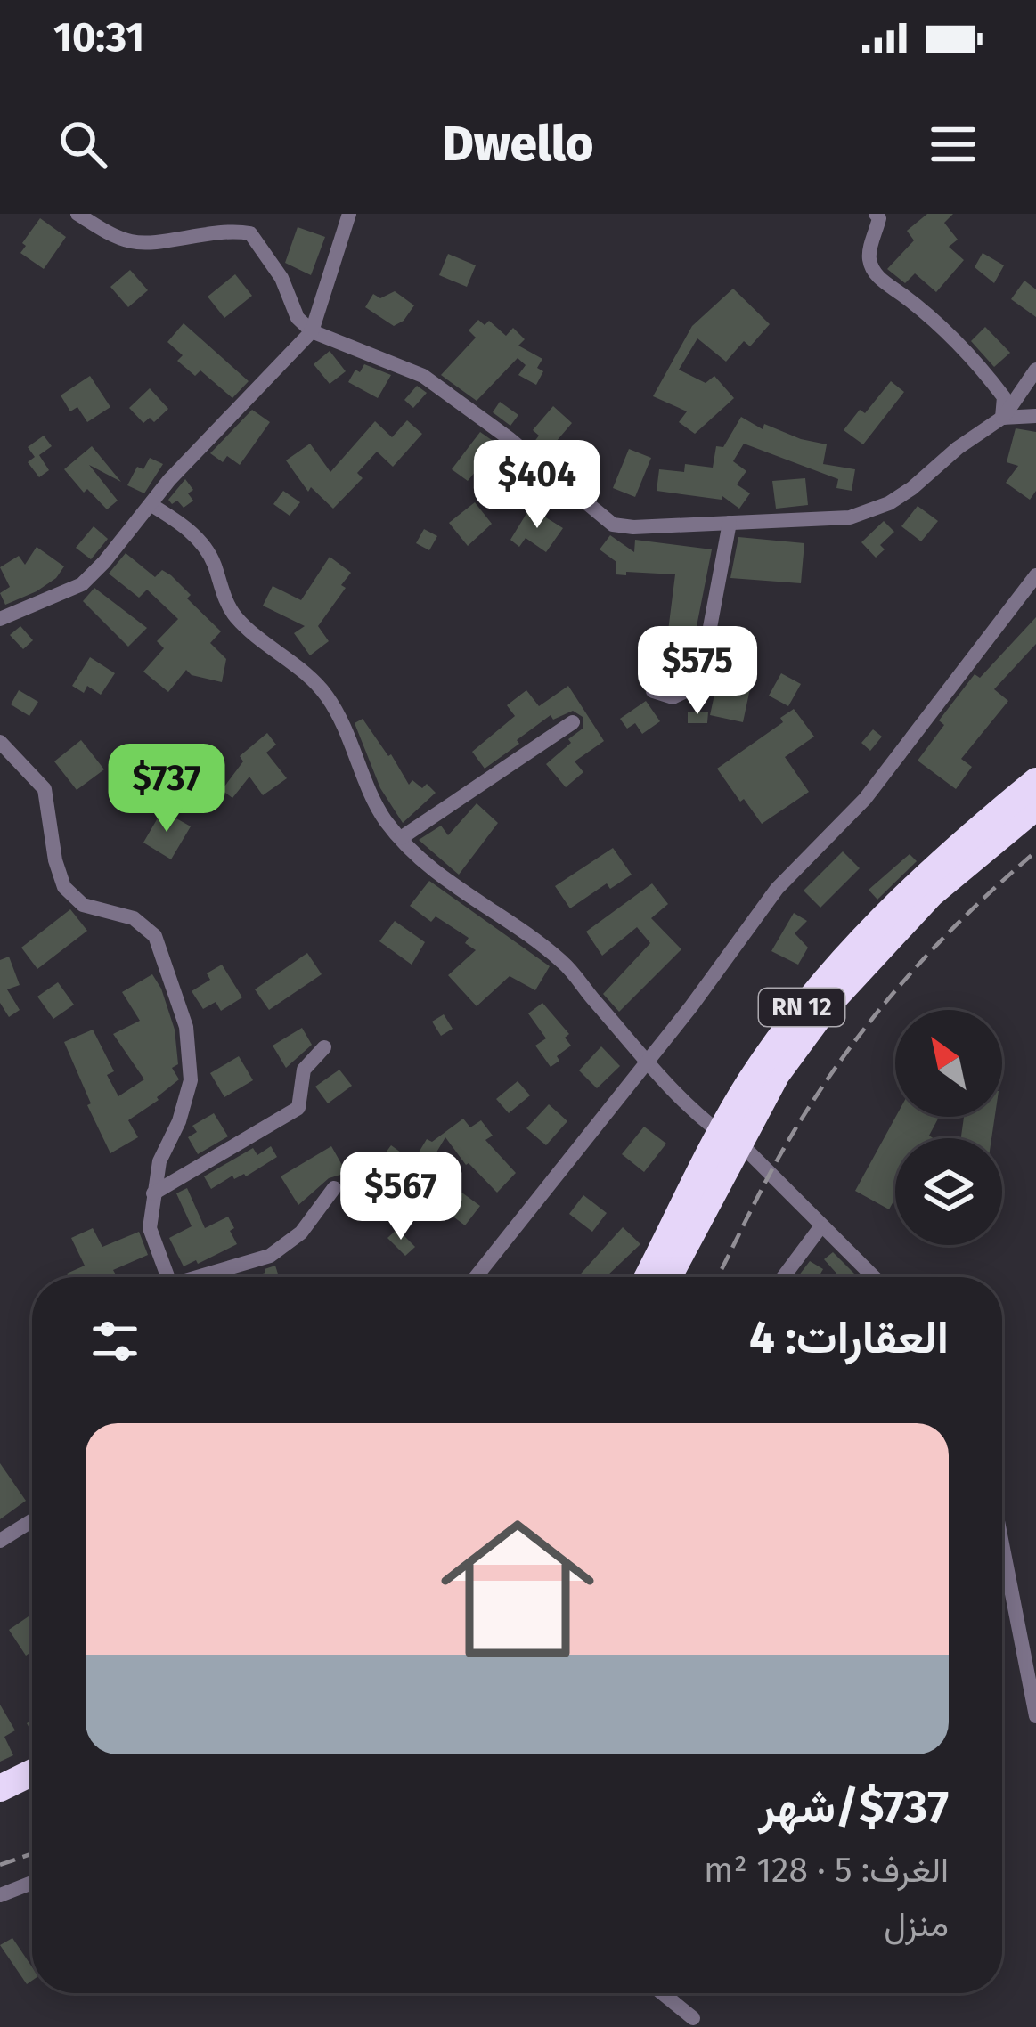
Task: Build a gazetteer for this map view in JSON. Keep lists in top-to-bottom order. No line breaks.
{"streets":{"highway":["RN 12"]},"north":"top left","page":{"status":"10:31","header":"Dwello","price":["$404","$575","$737","$567"],"heading":"العقارات: 4","list":[{"name":"$737/شهر","note":"الغرف: 5 · 128 m² · منزل"}]}}
